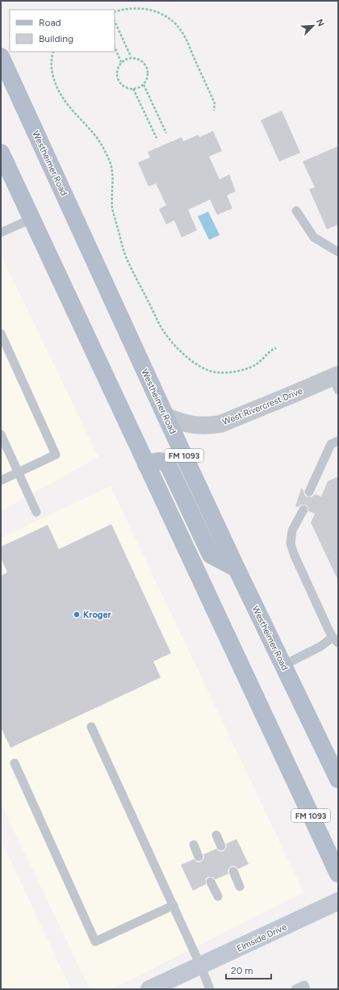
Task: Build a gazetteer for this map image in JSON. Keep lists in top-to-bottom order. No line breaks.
{"streets":{"main road":["Westheimer Road","FM 1093"],"street":["West Rivercrest Drive","Elmside Drive"]},"crossings":[["Westheimer Road","West Rivercrest Drive"]],"places":["Kroger"],"legend":["Road","Building"],"scale_bar":"20 m","north":"top right"}
